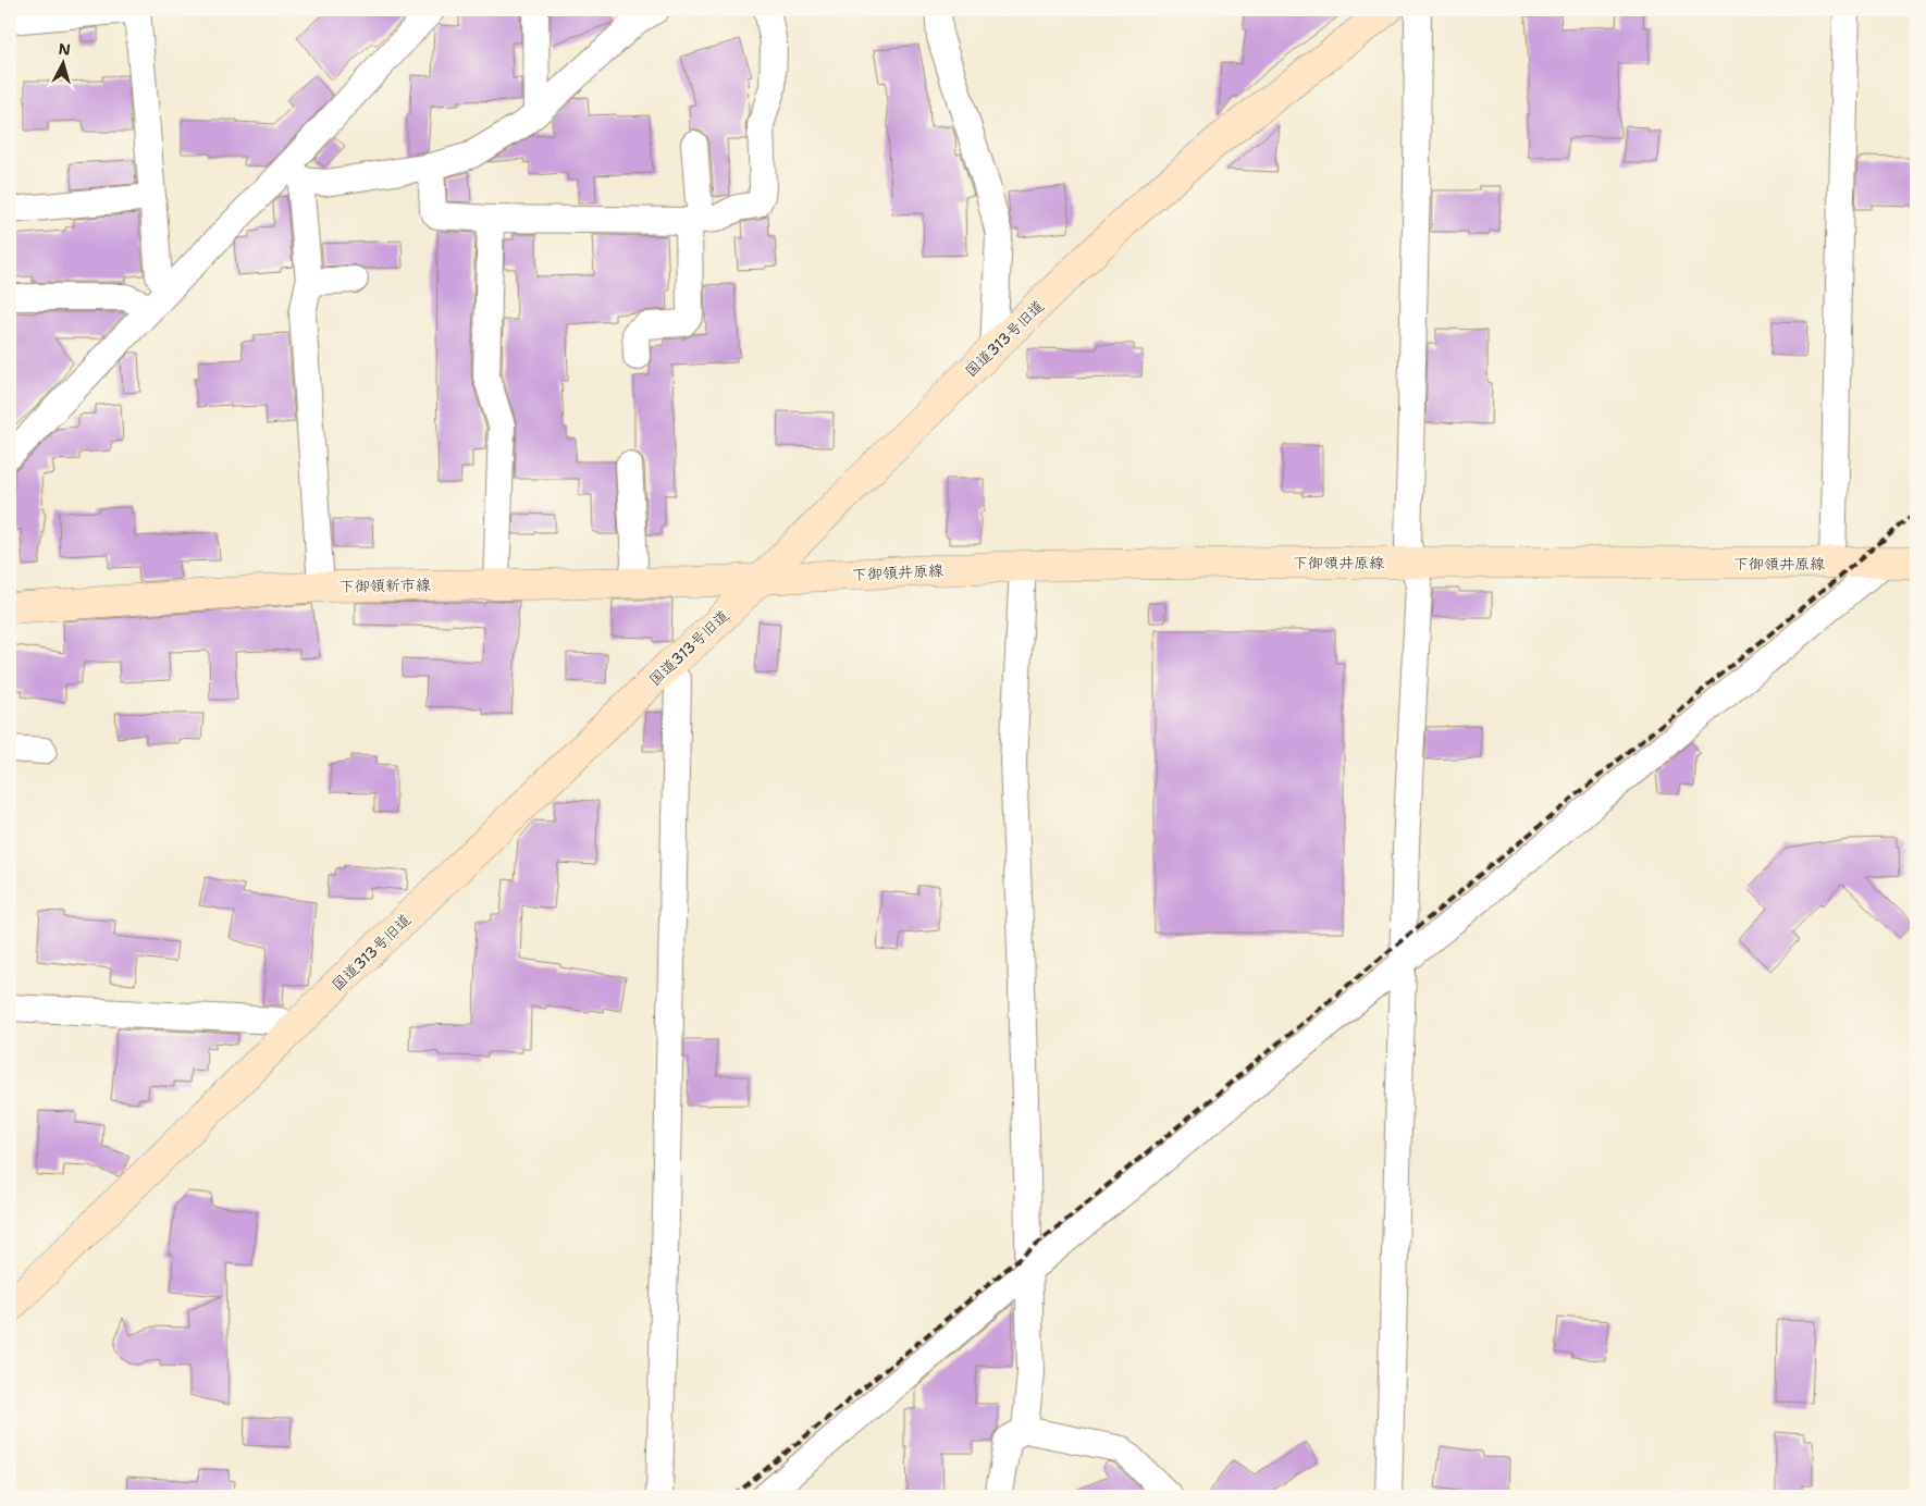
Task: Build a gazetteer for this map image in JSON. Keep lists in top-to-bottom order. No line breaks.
{"streets":{"main road":["国道313号旧道","下御領井原線","下御領新市線"]},"crossings":[["国道313号旧道","下御領井原線"],["国道313号旧道","下御領新市線"],["下御領井原線","下御領新市線"]],"north":"top"}
